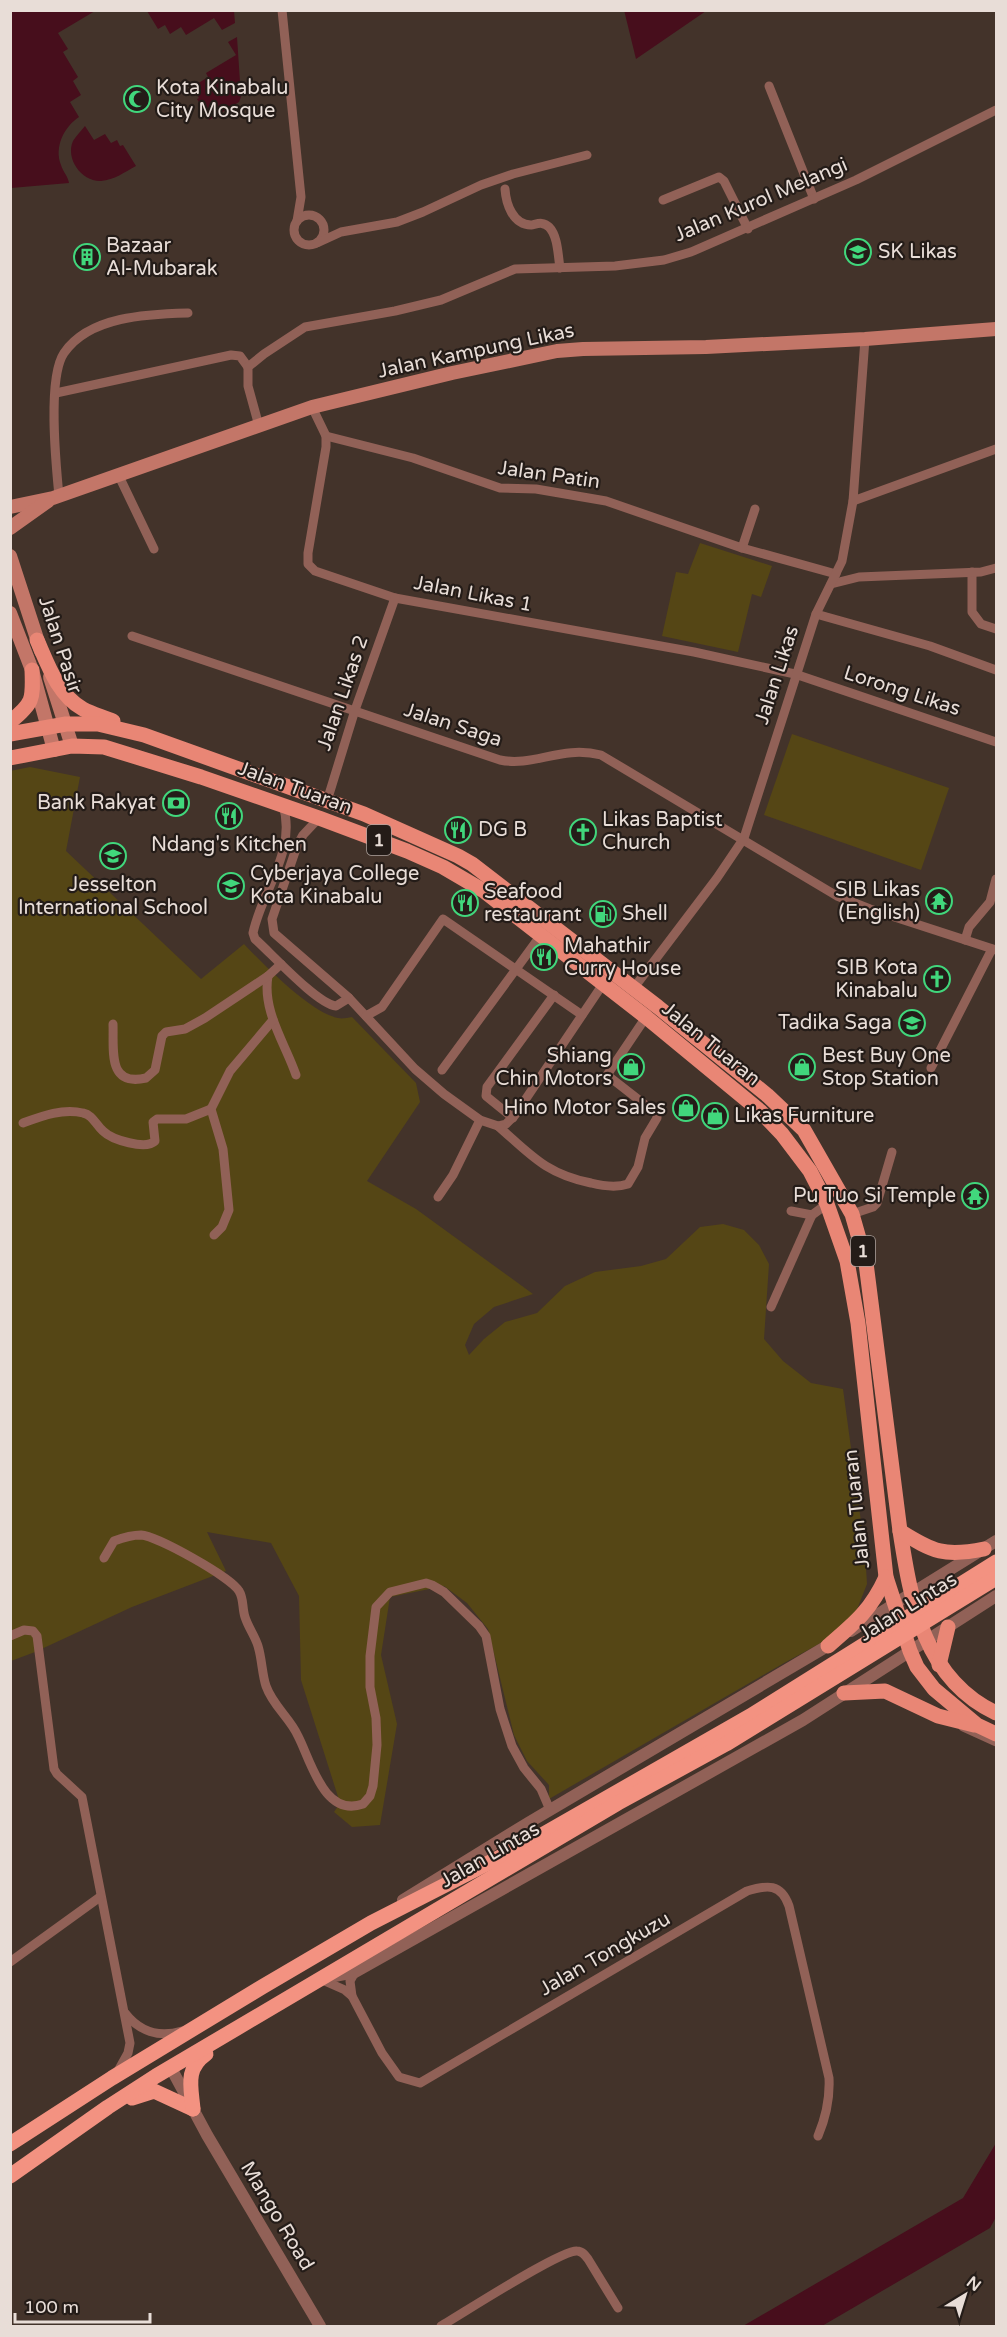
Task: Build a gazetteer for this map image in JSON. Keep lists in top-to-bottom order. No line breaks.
{"streets":{"highway":["Jalan Lintas"],"main road":["Jalan Kampung Likas","Jalan Pasir","Jalan Tuaran","1"],"street":["Jalan Kurol Melangi","Jalan Patin","Jalan Likas 1","Jalan Likas","Lorong Likas","Jalan Likas 2","Jalan Saga","Jalan Tongkuzu"]},"crossings":[["Jalan Kampung Likas","Jalan Likas 1"],["Jalan Kampung Likas","Jalan Likas"],["Jalan Patin","Jalan Likas 1"],["Jalan Patin","Jalan Likas"],["Jalan Likas 1","Jalan Likas"],["Jalan Likas 1","Lorong Likas"],["Jalan Likas 1","Jalan Likas 2"],["Jalan Pasir","Jalan Tuaran"],["Jalan Likas","Lorong Likas"],["Jalan Likas","Jalan Saga"],["Jalan Likas","Jalan Tuaran"],["Jalan Likas 2","Jalan Saga"],["Jalan Likas 2","Jalan Tuaran"]],"places":{"mosque":["Kota Kinabalu City Mosque"],"school or university":["SK Likas","Jesselton International School","Cyberjaya College Kota Kinabalu","Tadika Saga"],"building":["Bazaar Al-Mubarak"],"bank":["Bank Rakyat"],"restaurant":["Ndang's Kitchen","DG B","Seafood restaurant","Mahathir Curry House"],"church":["Likas Baptist Church","SIB Kota Kinabalu"],"temple":["SIB Likas (English)","Pu Tuo Si Temple"],"fuel station":["Shell"],"shop":["Shiang Chin Motors","Best Buy One Stop Station","Hino Motor Sales","Likas Furniture"]},"scale_bar":"100 m","north":"top right"}
